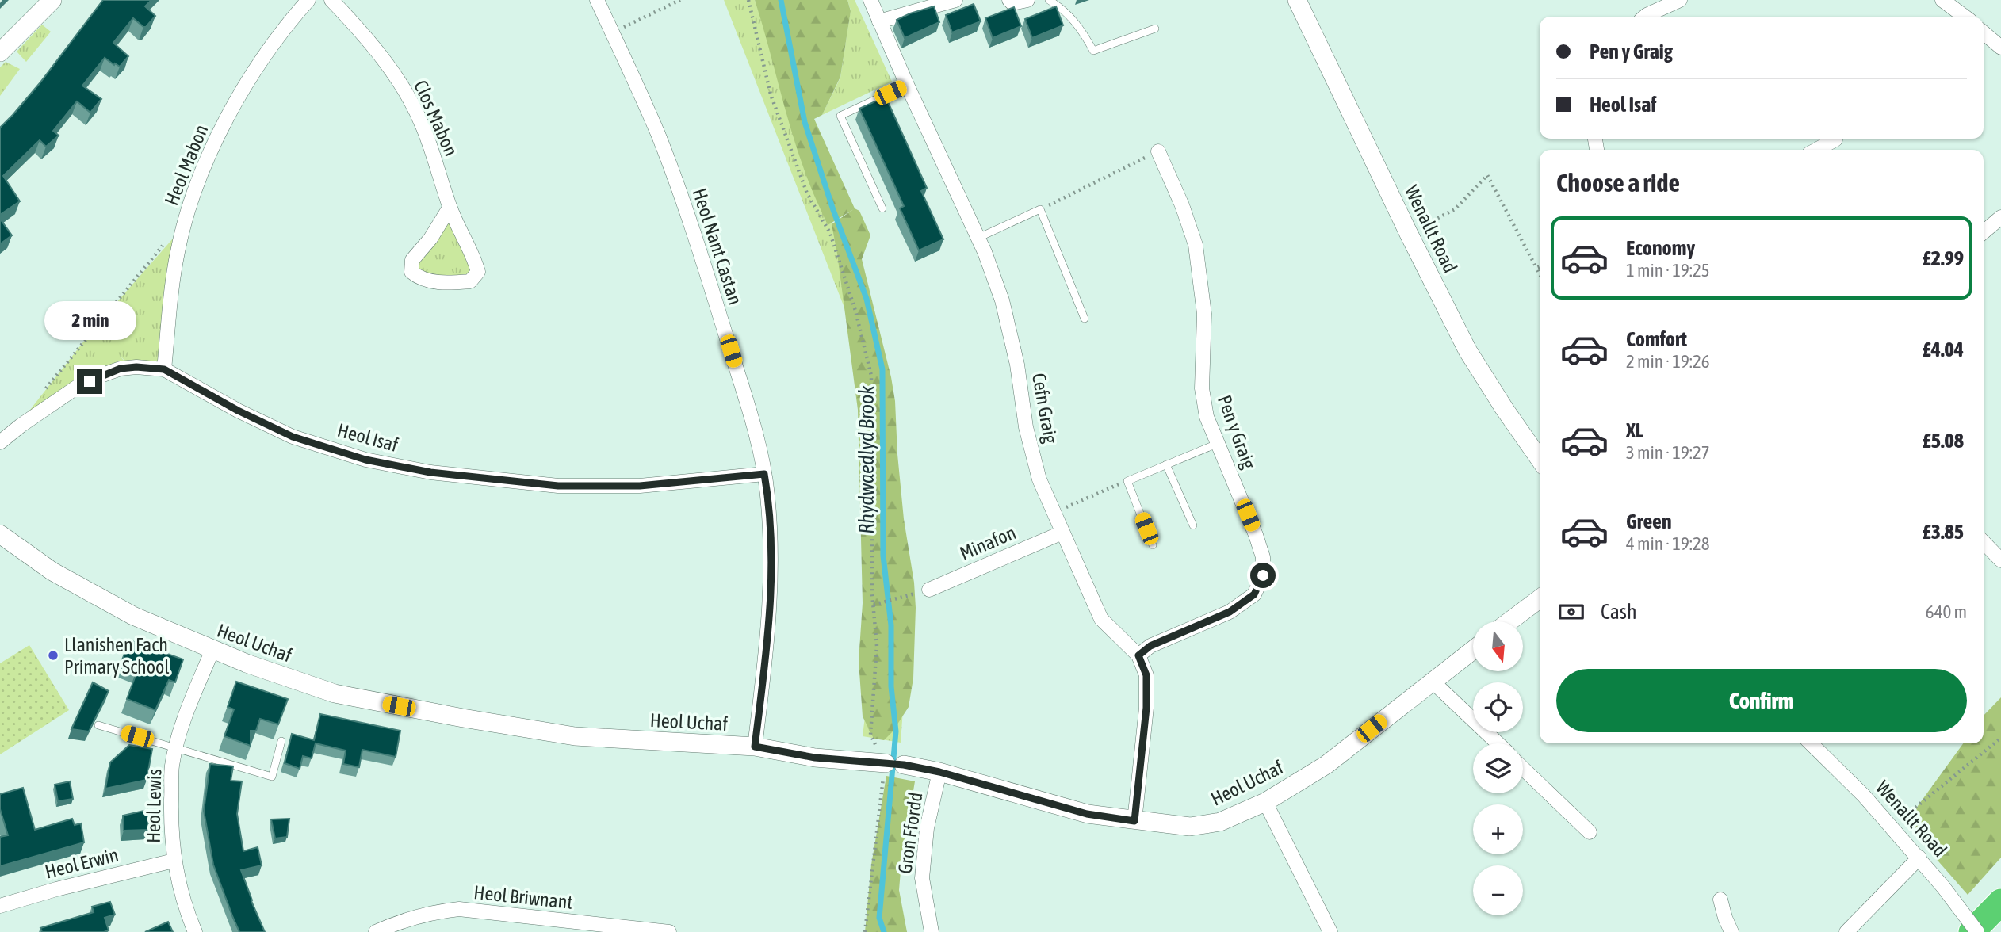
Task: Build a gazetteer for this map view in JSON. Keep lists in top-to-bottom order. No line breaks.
{"streets":{"street":["Clos Mabon","Heol Mabon","Wenallt Road","Heol Nant Castan","Cefn Graig","Pen y Graig","Heol Isaf","Minafon","Heol Uchaf","Heol Lewis","Gron Ffordd","Heol Erwin","Heol Briwnant"]},"crossings":[["Heol Mabon","Heol Isaf"],["Heol Nant Castan","Heol Isaf"],["Heol Nant Castan","Heol Uchaf"],["Cefn Graig","Pen y Graig"],["Cefn Graig","Minafon"],["Cefn Graig","Heol Uchaf"],["Heol Uchaf","Heol Lewis"],["Heol Uchaf","Gron Ffordd"],["Heol Lewis","Heol Erwin"]],"water":["Rhydwaedlyd Brook"],"places":["Llanishen Fach Primary School"],"north":"bottom","page":{"banner":["Pen y Graig","Heol Isaf"],"heading":"Choose a ride","list":[{"name":"Economy","note":"1 min · 19:25","value":"£2.99"},{"name":"Comfort","note":"2 min · 19:26","value":"£4.04"},{"name":"XL","note":"3 min · 19:27","value":"£5.08"},{"name":"Green","note":"4 min · 19:28","value":"£3.85"}],"bubble":"2 min","pay":["Cash","640 m"],"map_buttons":["+","−"],"buttons":"Confirm"}}
